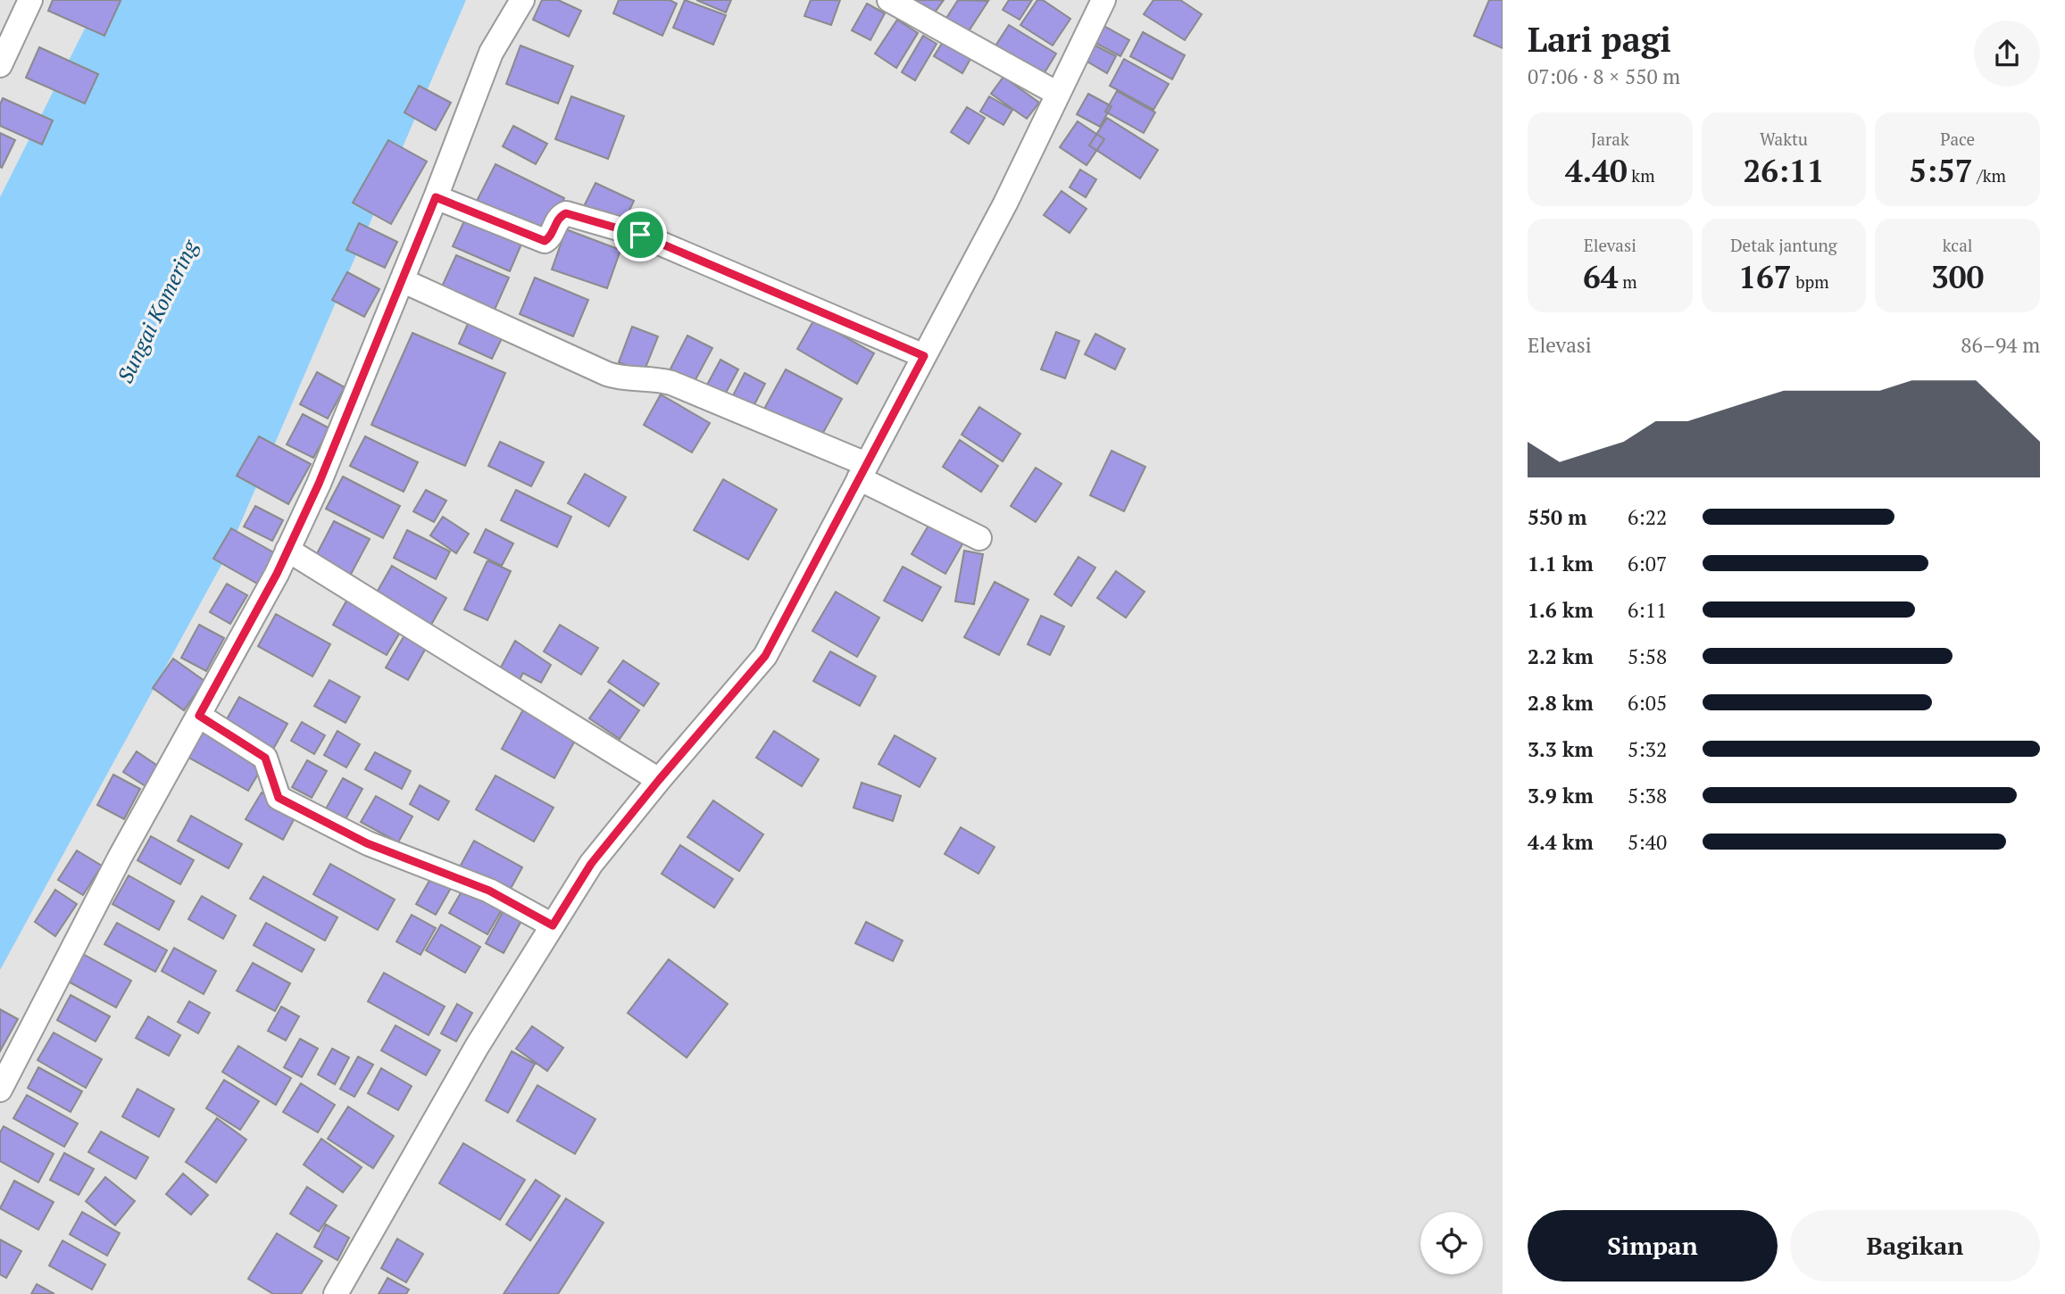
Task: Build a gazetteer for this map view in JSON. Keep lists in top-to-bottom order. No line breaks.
{"water":["Sungai Komering"],"page":{"heading":["Lari pagi","07:06 · 8 × 550 m"],"stats":[["Jarak","4.40 km"],["Waktu","26:11"],["Pace","5:57 /km"],["Elevasi","64 m"],["Detak jantung","167 bpm"],["kcal","300"]],"chart":["Elevasi","86–94 m"],"list":[{"name":"550 m","note":"6:22"},{"name":"1.1 km","note":"6:07"},{"name":"1.6 km","note":"6:11"},{"name":"2.2 km","note":"5:58"},{"name":"2.8 km","note":"6:05"},{"name":"3.3 km","note":"5:32"},{"name":"3.9 km","note":"5:38"},{"name":"4.4 km","note":"5:40"}],"buttons":["Simpan","Bagikan"]}}
